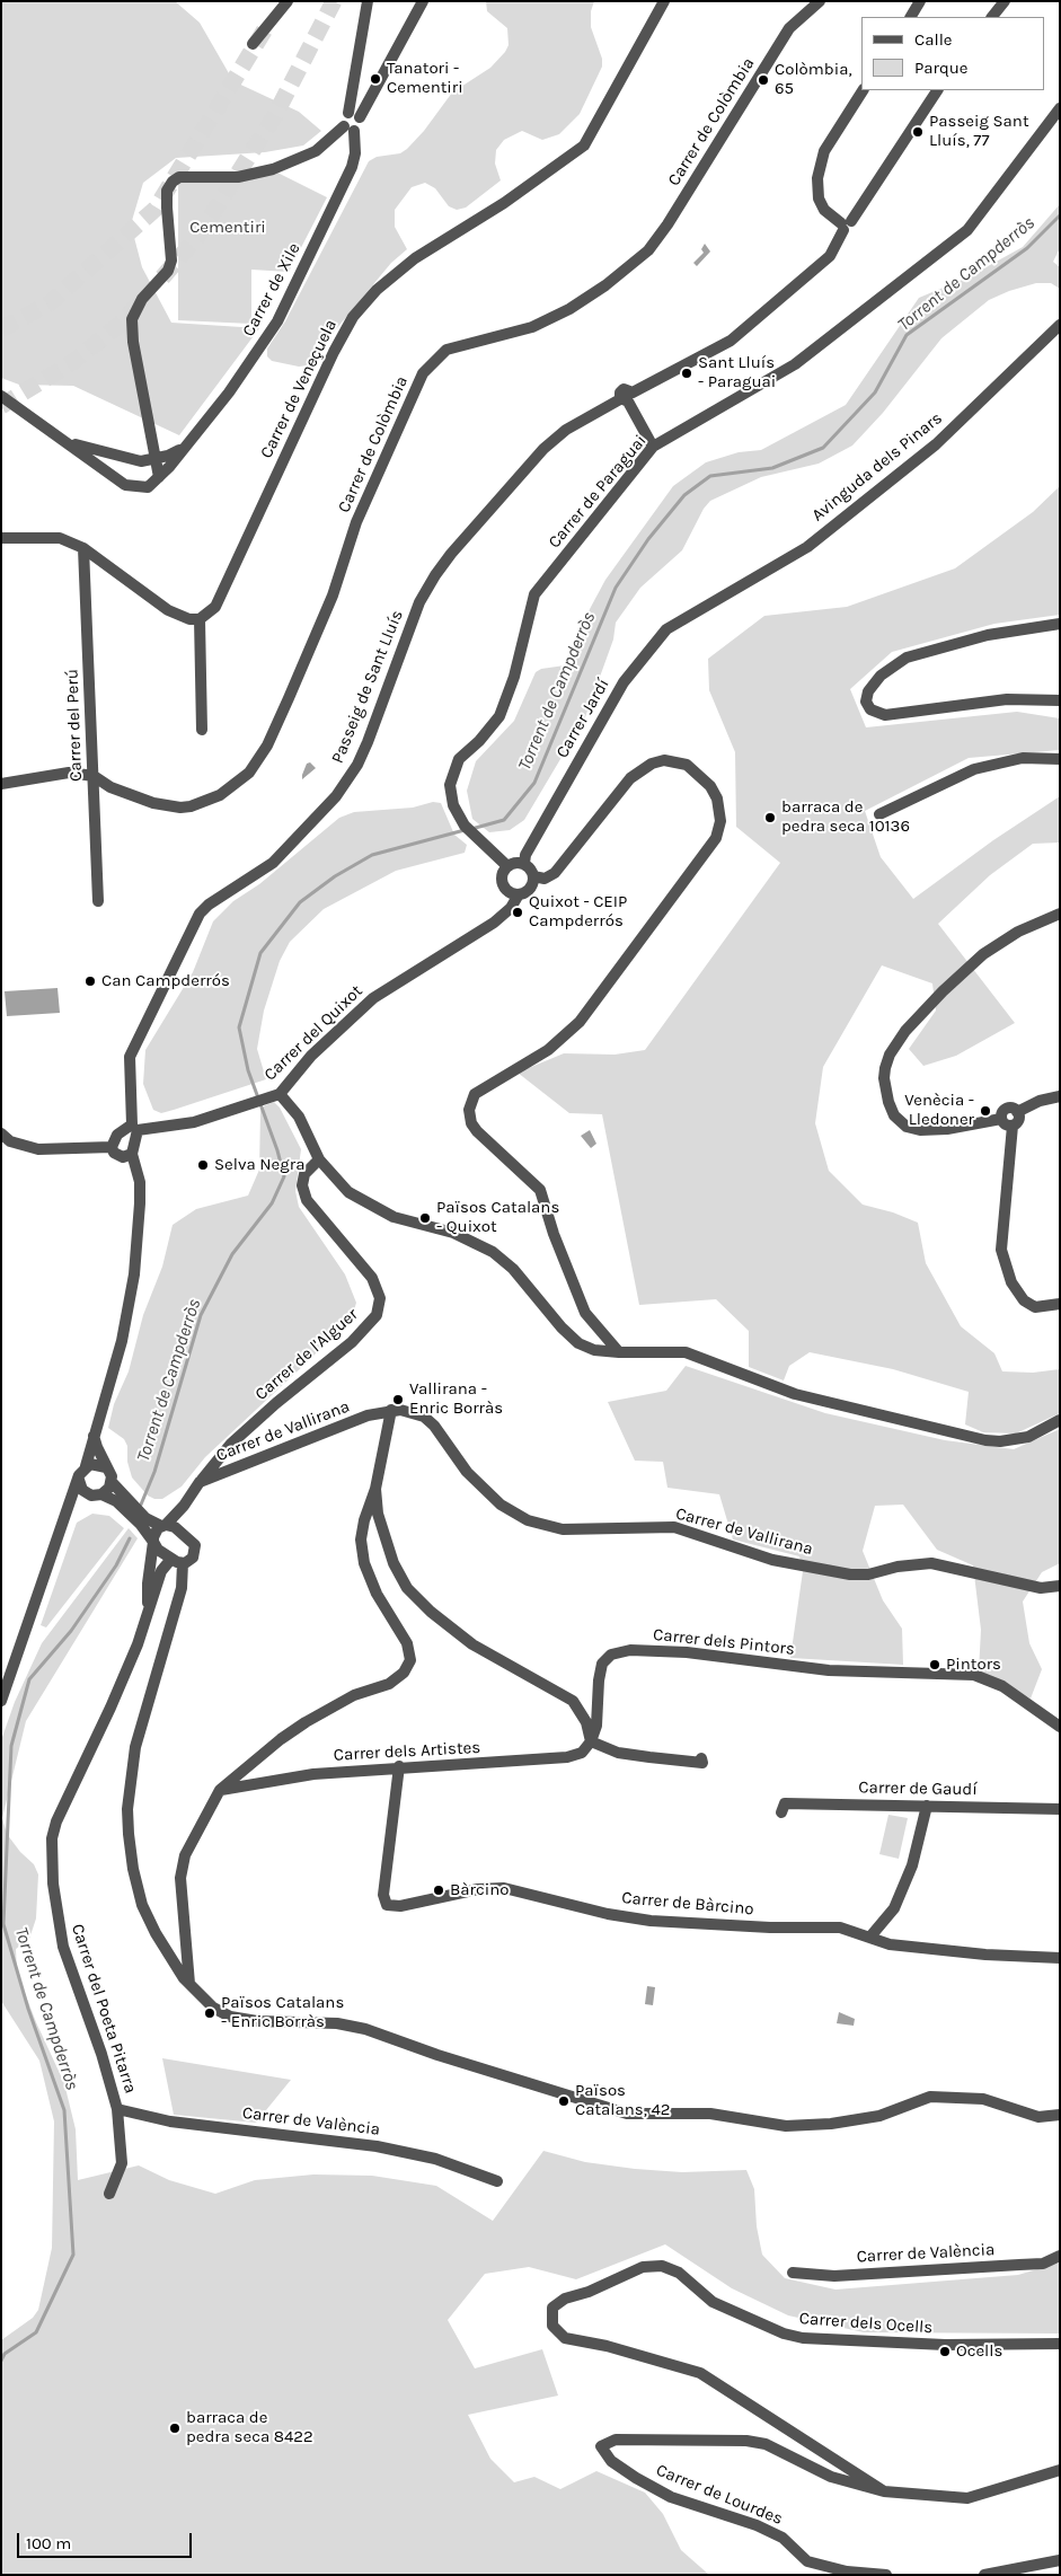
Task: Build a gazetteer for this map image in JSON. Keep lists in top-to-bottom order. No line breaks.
{"streets":{"street":["Carrer de Colòmbia","Carrer de Xile","Carrer de Veneçuela","Avinguda dels Pinars","Carrer de Paraguai","Passeig de Sant Lluís","Carrer Jardí","Carrer del Perú","Carrer del Quixot","Carrer de l'Alguer","Carrer de Vallirana","Carrer dels Pintors","Carrer dels Artistes","Carrer de Gaudí","Carrer de Bàrcino","Carrer del Poeta Pitarra","Carrer de València","Carrer dels Ocells","Carrer de Lourdes"]},"crossings":[["Carrer de Colòmbia","Carrer del Perú"],["Avinguda dels Pinars","Carrer Jardí"],["Carrer de Paraguai","Carrer Jardí"],["Carrer de Paraguai","Carrer del Quixot"],["Passeig de Sant Lluís","Carrer del Quixot"],["Carrer Jardí","Carrer del Quixot"],["Carrer de l'Alguer","Carrer de Vallirana"],["Carrer dels Pintors","Carrer dels Artistes"],["Carrer dels Artistes","Carrer de Bàrcino"],["Carrer del Poeta Pitarra","Carrer de València"],["Carrer dels Ocells","Carrer de Lourdes"]],"water":["Torrent de Campderròs"],"parks":["Cementiri"],"places":["Tanatori - Cementiri","Colòmbia, 65","Passeig Sant Lluís, 77","Sant Lluís - Paraguai","barraca de pedra seca 10136","Quixot - CEIP Campderrós","Can Campderrós","Venècia - Lledoner","Selva Negra","Països Catalans - Quixot","Vallirana - Enric Borràs","Pintors","Bàrcino","Països Catalans - Enric Borràs","Països Catalans, 42","Ocells","barraca de pedra seca 8422"],"legend":["Calle","Parque"],"scale_bar":"100 m"}
